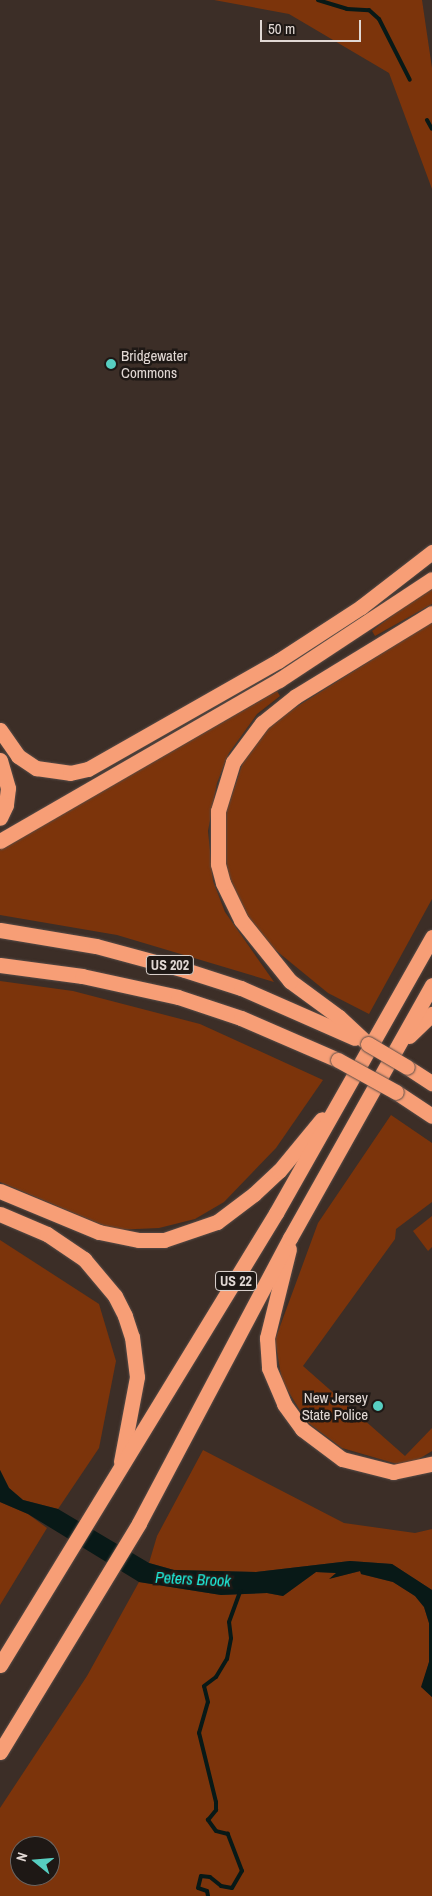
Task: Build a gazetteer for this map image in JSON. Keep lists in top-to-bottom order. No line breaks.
{"streets":{"highway":["US 202","US 22"]},"water":["Peters Brook"],"places":["Bridgewater Commons","New Jersey State Police"],"scale_bar":"50 m","north":"left"}
